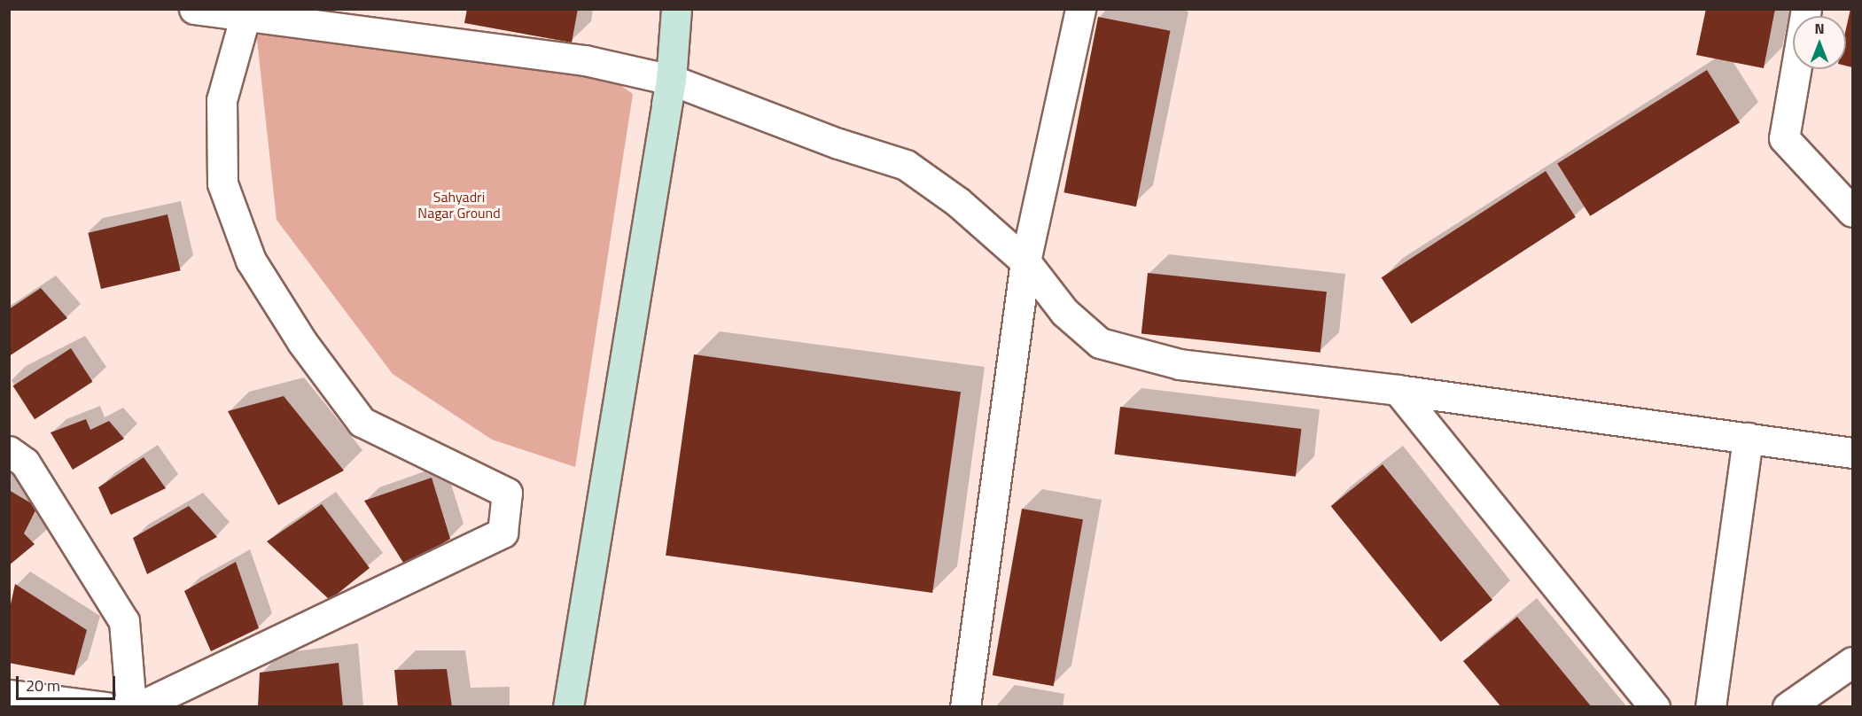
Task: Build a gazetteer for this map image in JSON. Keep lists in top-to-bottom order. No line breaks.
{"parks":["Sahyadri Nagar Ground"],"scale_bar":"20 m","north":"top"}
